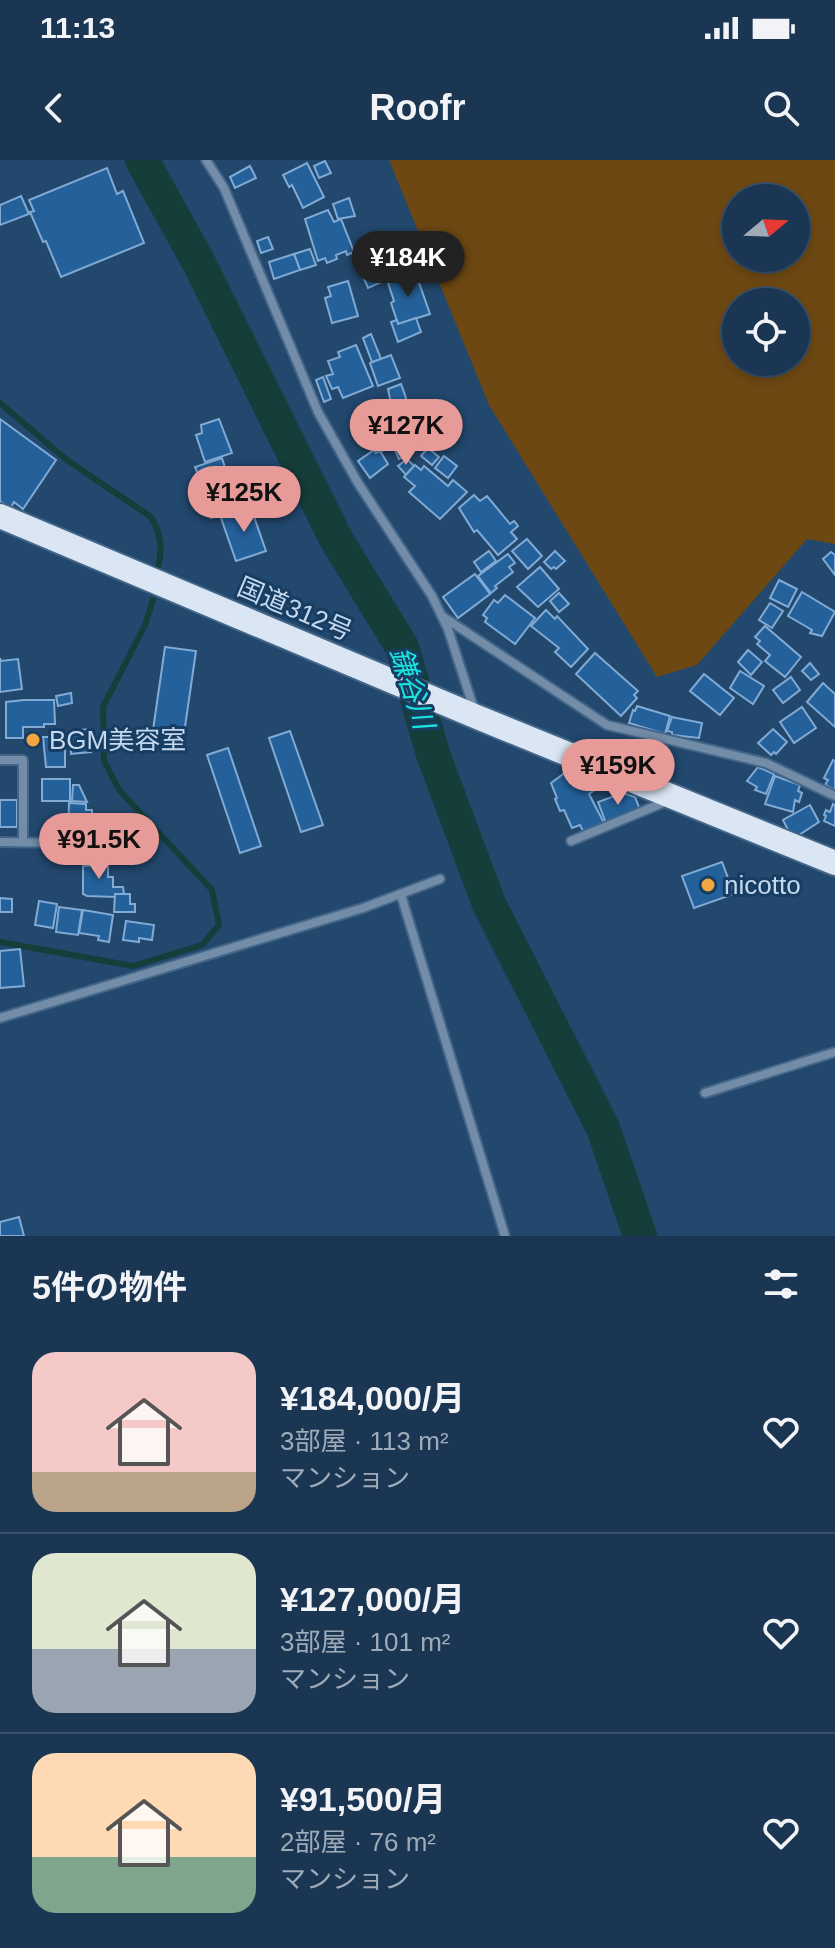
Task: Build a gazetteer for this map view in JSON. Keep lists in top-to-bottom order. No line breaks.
{"streets":{"highway":["国道312号"]},"water":["鎌谷川"],"places":["BGM美容室","nicotto"],"north":"right","page":{"status":"11:13","header":"Roofr","price":["¥184K","¥127K","¥125K","¥159K","¥91.5K"],"heading":"5件の物件","list":[{"name":"¥184,000/月","note":"3部屋 · 113 m² · マンション"},{"name":"¥127,000/月","note":"3部屋 · 101 m² · マンション"},{"name":"¥91,500/月","note":"2部屋 · 76 m² · マンション"}]}}
